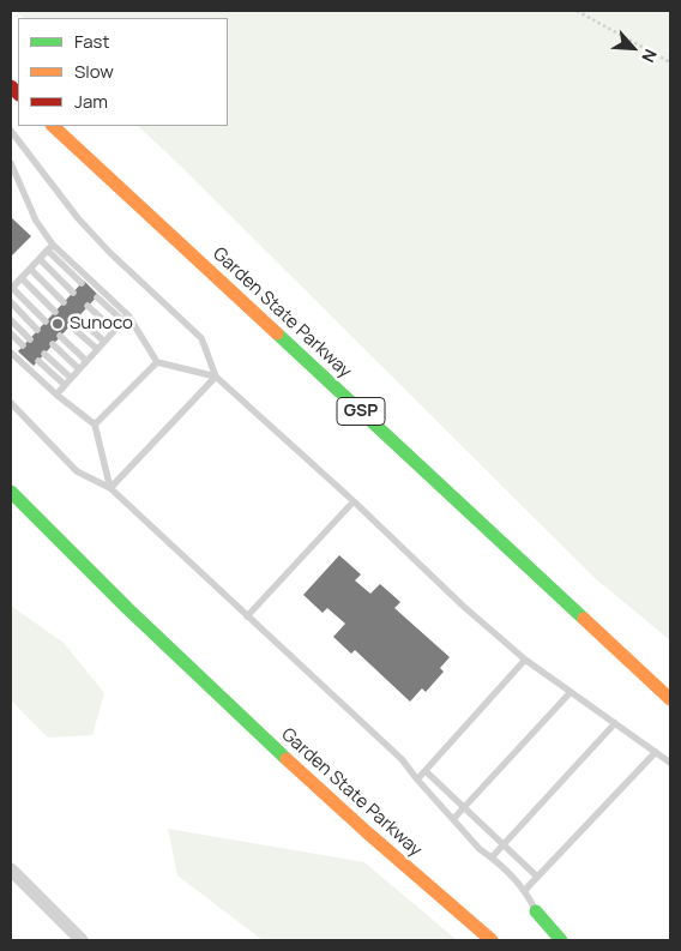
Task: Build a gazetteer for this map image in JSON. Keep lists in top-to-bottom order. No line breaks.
{"streets":{"highway":["Garden State Parkway","GSP"]},"places":["Sunoco"],"legend":["Fast","Slow","Jam"],"north":"bottom right"}
